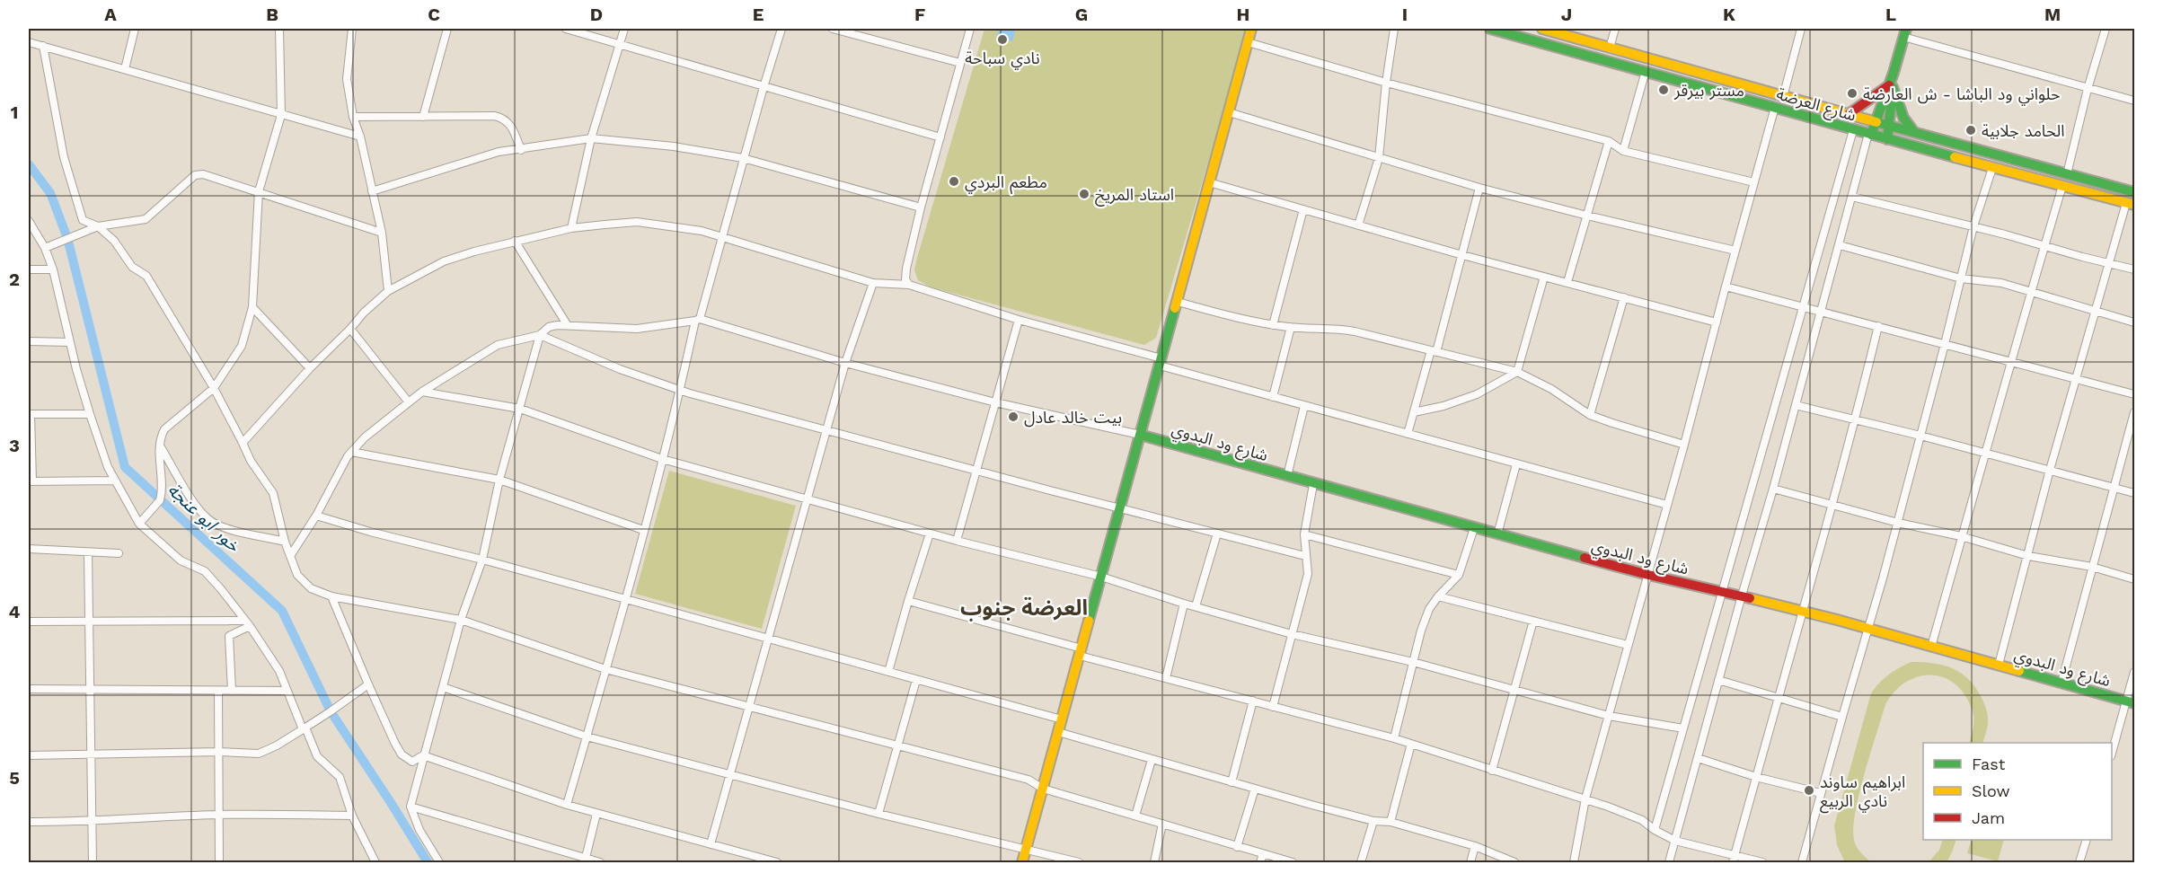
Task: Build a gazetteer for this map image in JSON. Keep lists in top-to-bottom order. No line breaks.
{"streets":{"street":["شارع العرضة","شارع ود البدوي"]},"districts":["العرضة جنوب"],"water":["خور ابو عنجة"],"places":["نادي سباحة","مستر بيرقر","حلواني ود الباشا - ش العارضة","الحامد جلابية","مطعم البردي","استاد المريخ","بيت خالد عادل","ابراهيم ساوند نادي الربيع"],"legend":["Fast","Slow","Jam"],"grid":{"columns":["A","B","C","D","E","F","G","H","I","J","K","L","M"],"rows":["1","2","3","4","5"]}}
